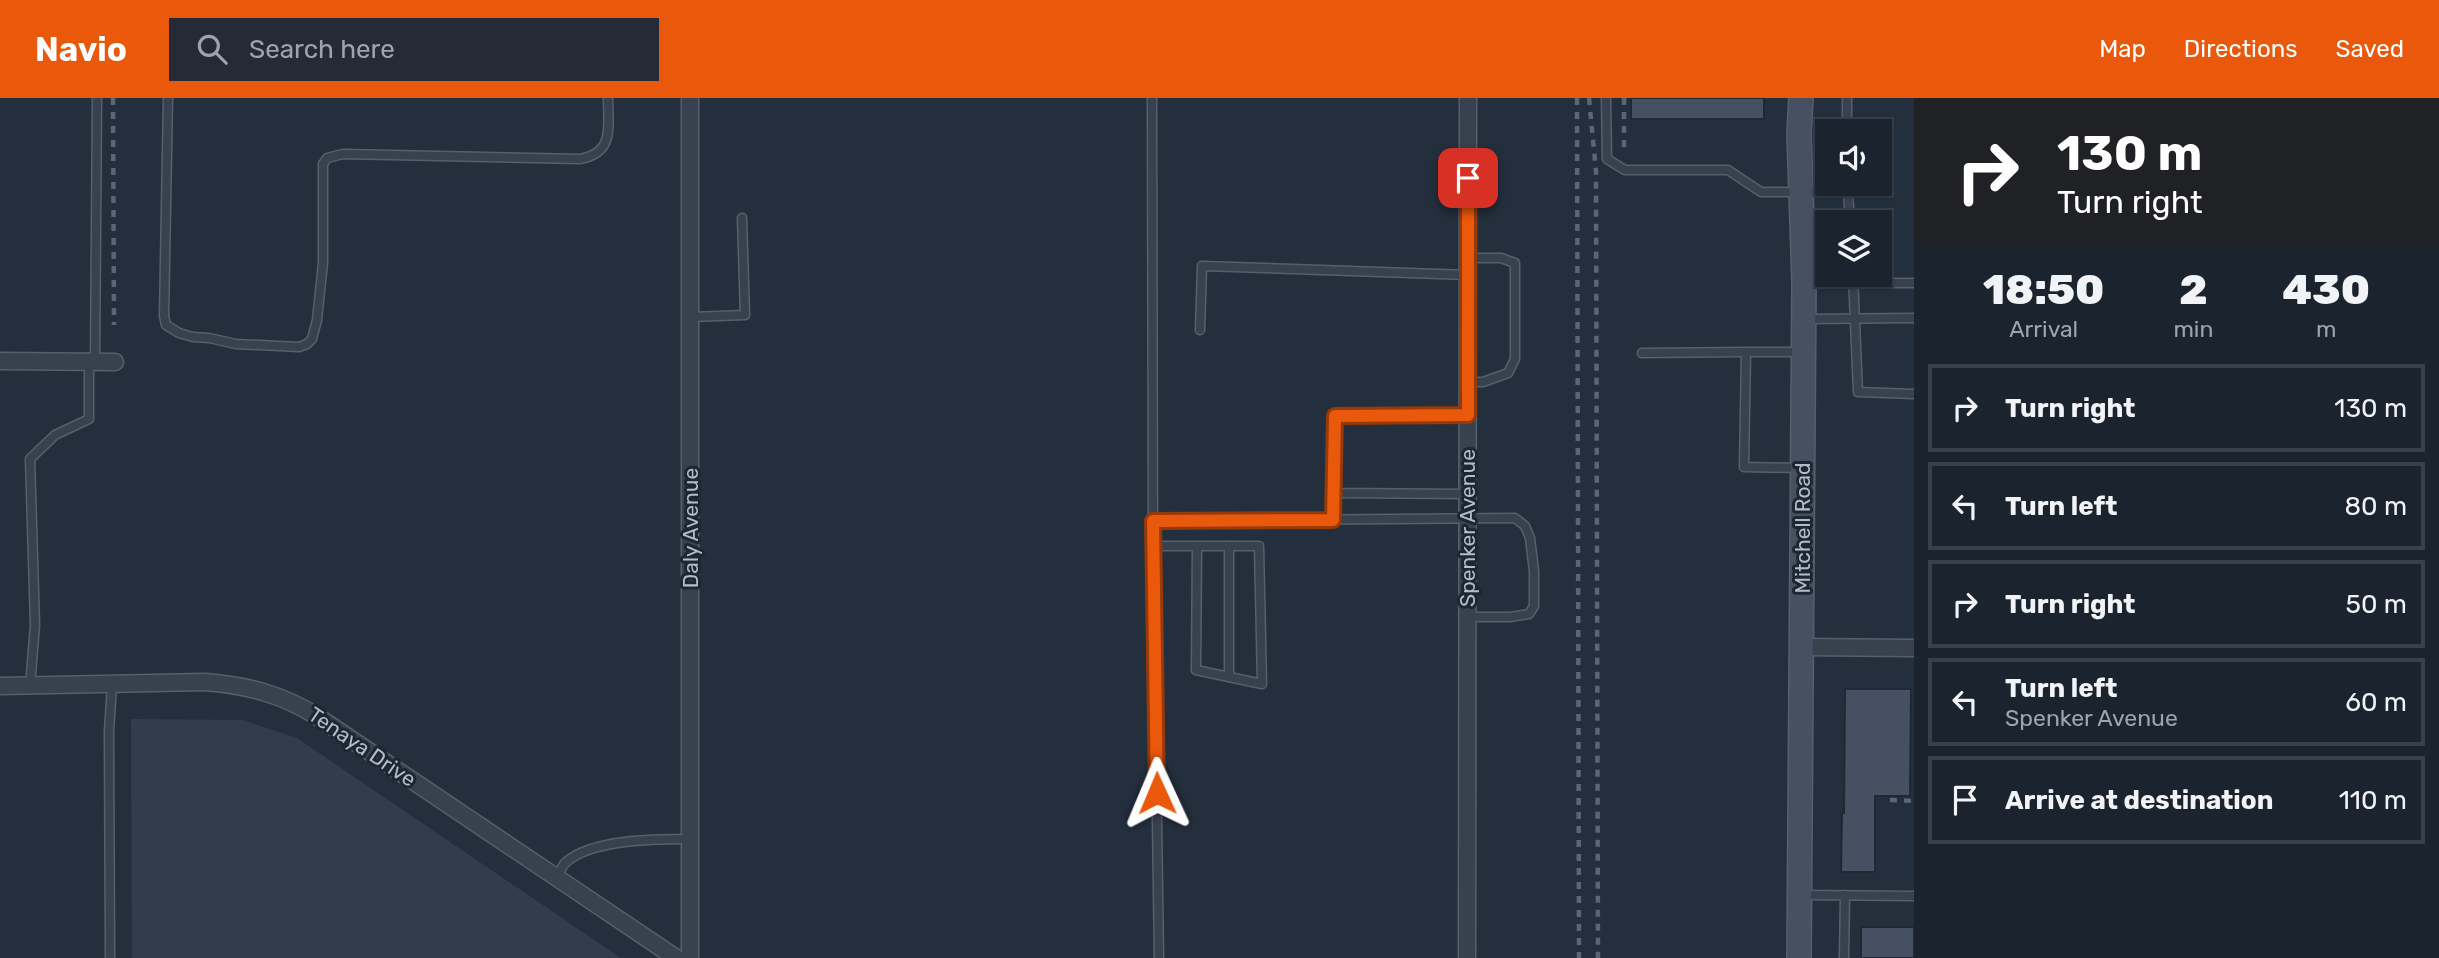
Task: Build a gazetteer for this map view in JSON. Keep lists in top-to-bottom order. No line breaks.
{"streets":{"main road":["Mitchell Road"],"street":["Daly Avenue","Spenker Avenue","Tenaya Drive"]},"page":{"header":"Navio","search":"Search here","nav":["Map","Directions","Saved"],"turn":["130 m","Turn right"],"eta":["18:50","Arrival","2","min","430","m"],"list":[{"name":"Turn right","value":"130 m"},{"name":"Turn left","value":"80 m"},{"name":"Turn right","value":"50 m"},{"name":"Turn left","note":"Spenker Avenue","value":"60 m"},{"name":"Arrive at destination","value":"110 m"}]}}
